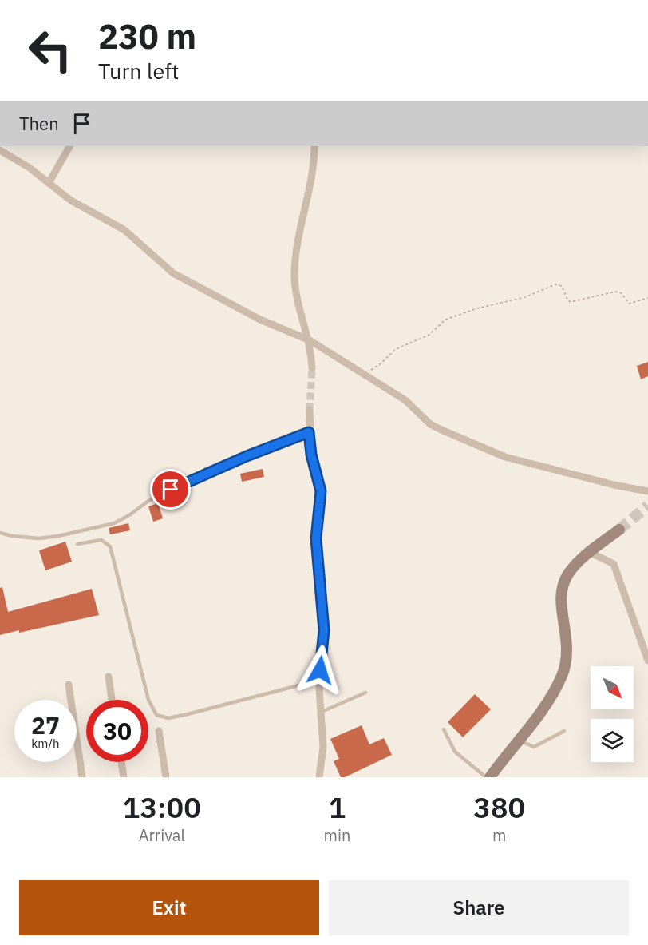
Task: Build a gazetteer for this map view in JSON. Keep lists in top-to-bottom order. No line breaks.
{"north":"bottom right","page":{"turn":["230 m","Turn left"],"then":"Then","speed":"27 km/h","limit":"30","eta":["13:00","Arrival","1","min","380","m"],"buttons":["Exit","Share"]}}
